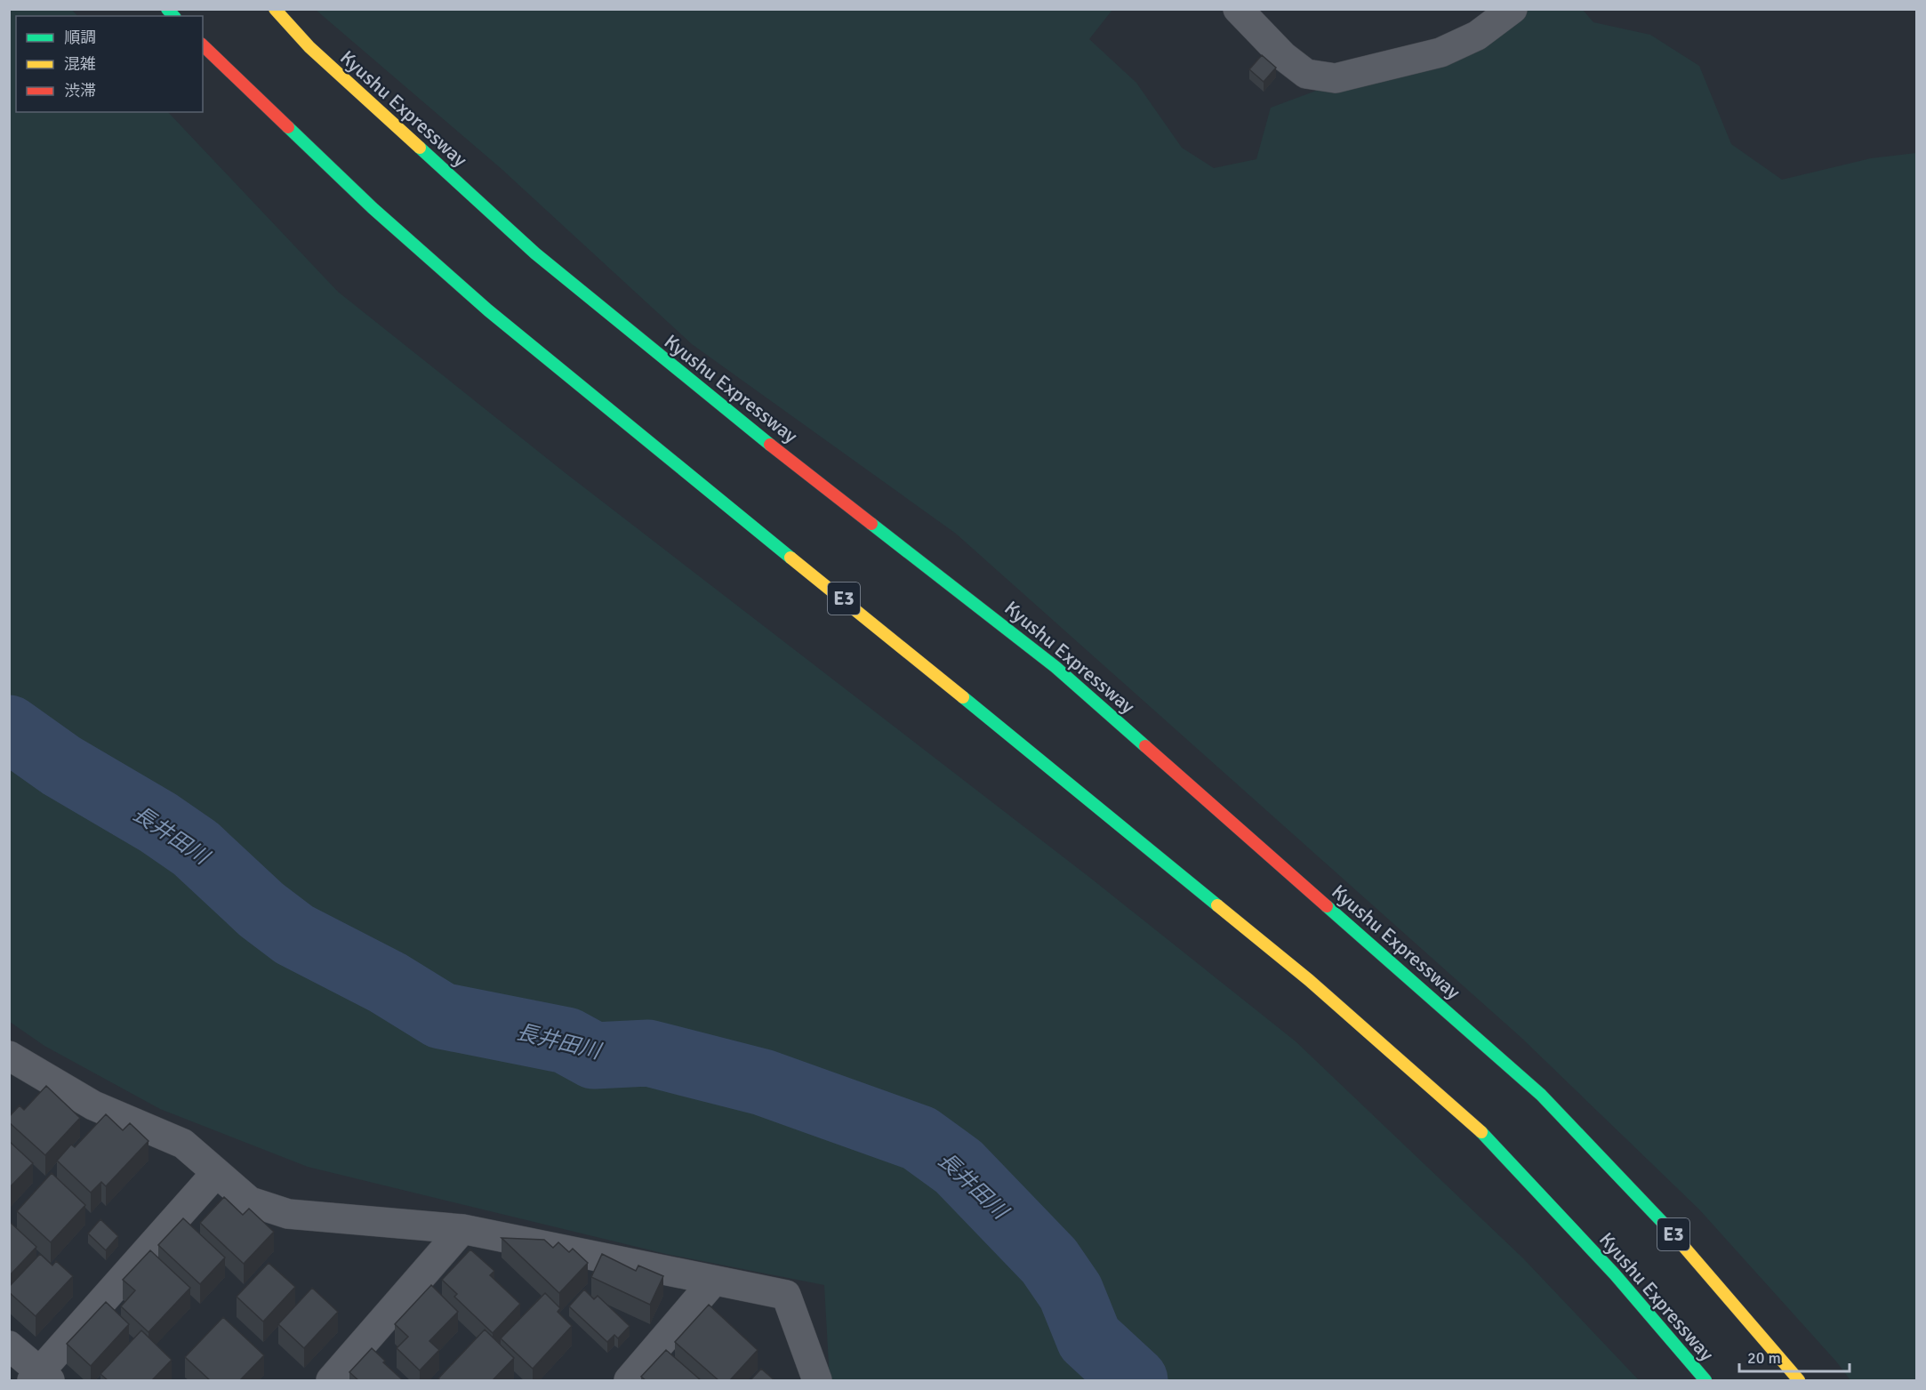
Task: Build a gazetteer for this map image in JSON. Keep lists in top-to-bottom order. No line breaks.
{"streets":{"highway":["Kyushu Expressway","E3"]},"water":["長井田川"],"legend":["順調","混雑","渋滞"],"scale_bar":"20 m"}
